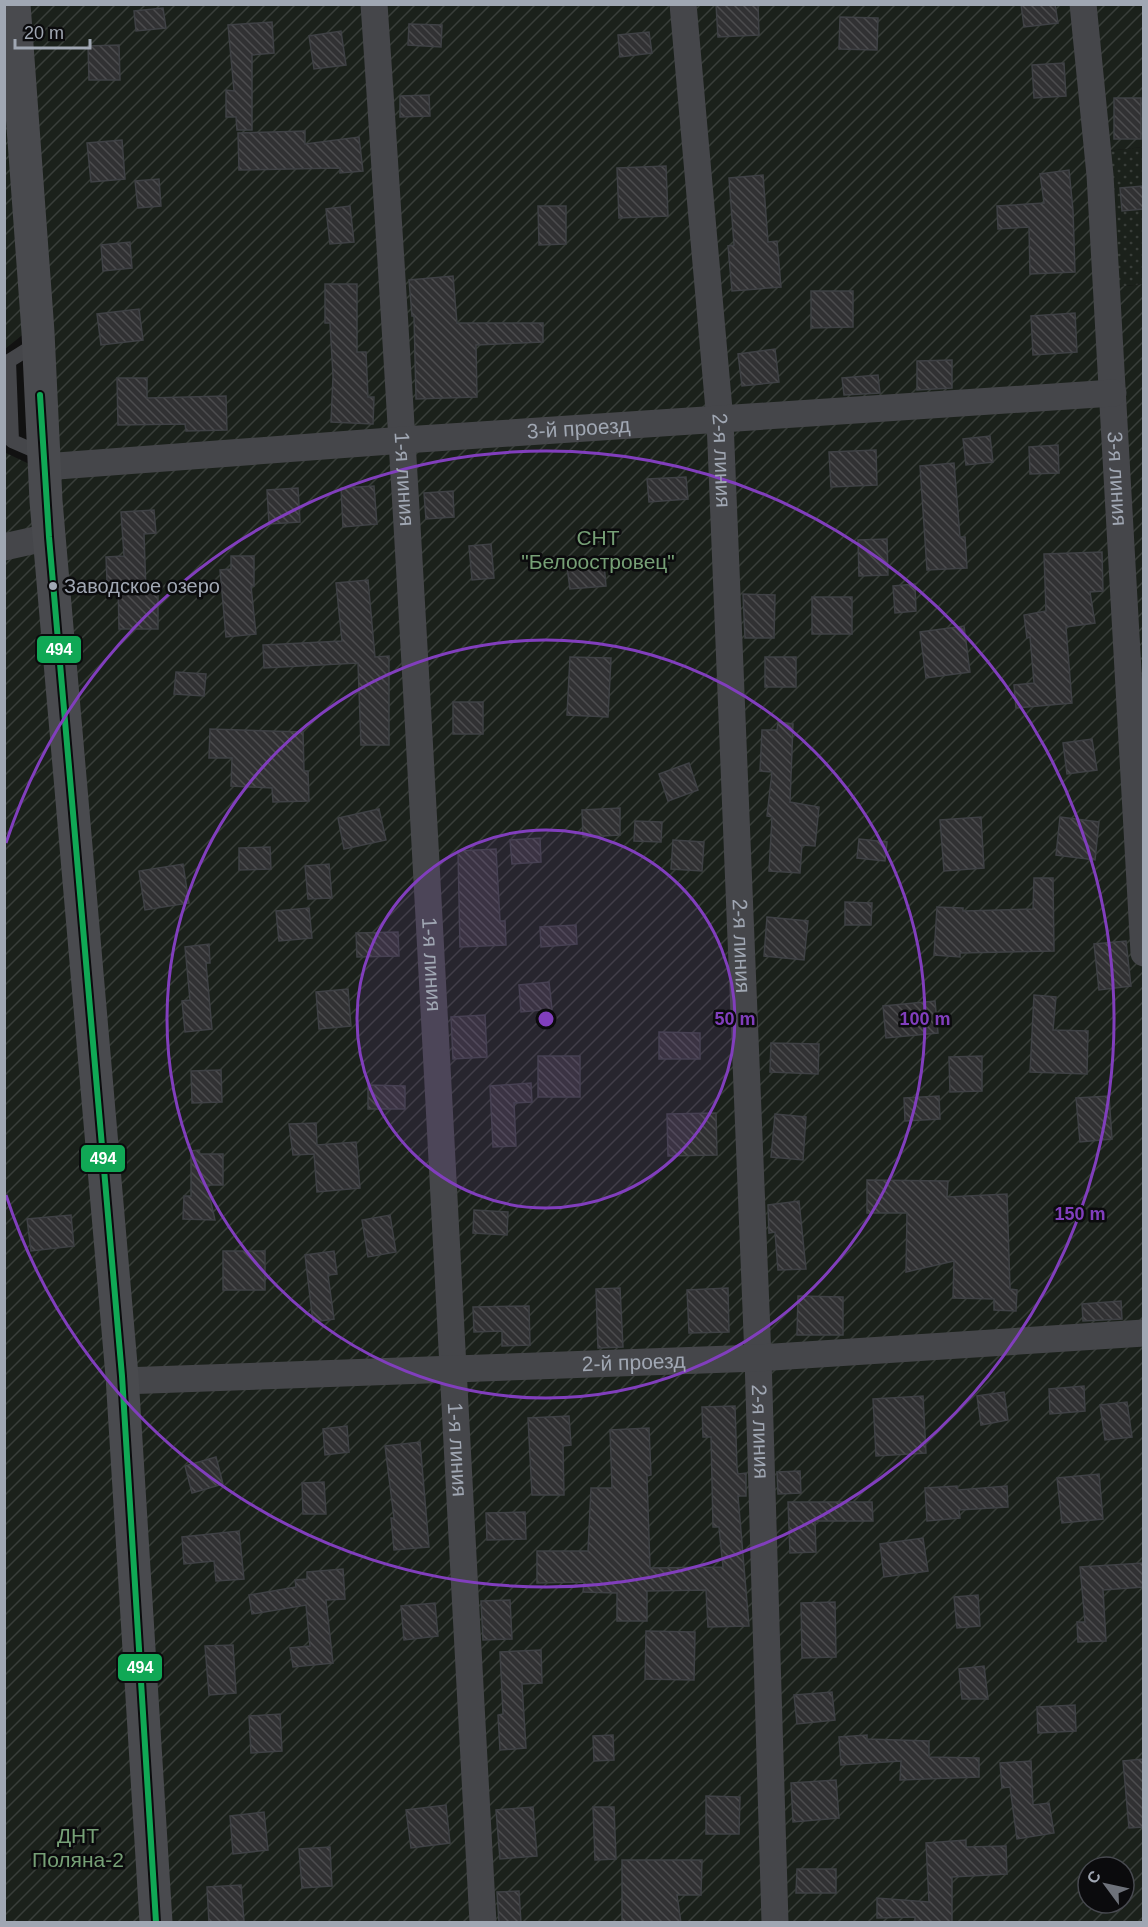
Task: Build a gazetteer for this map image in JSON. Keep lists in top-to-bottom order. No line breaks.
{"streets":{"street":["3-й проезд","2-я линия","1-я линия","3-я линия","2-й проезд"]},"crossings":[["3-й проезд","2-я линия"],["3-й проезд","1-я линия"],["3-й проезд","3-я линия"],["2-я линия","2-й проезд"],["1-я линия","2-й проезд"]],"parks":["СНТ \"Белоостровец\"","ДНТ Поляна-2"],"places":["Заводское озеро"],"lines":["transit line 494"],"scale_bar":"20 m","north":"top left","rings":["50 m","100 m","150 m"]}
